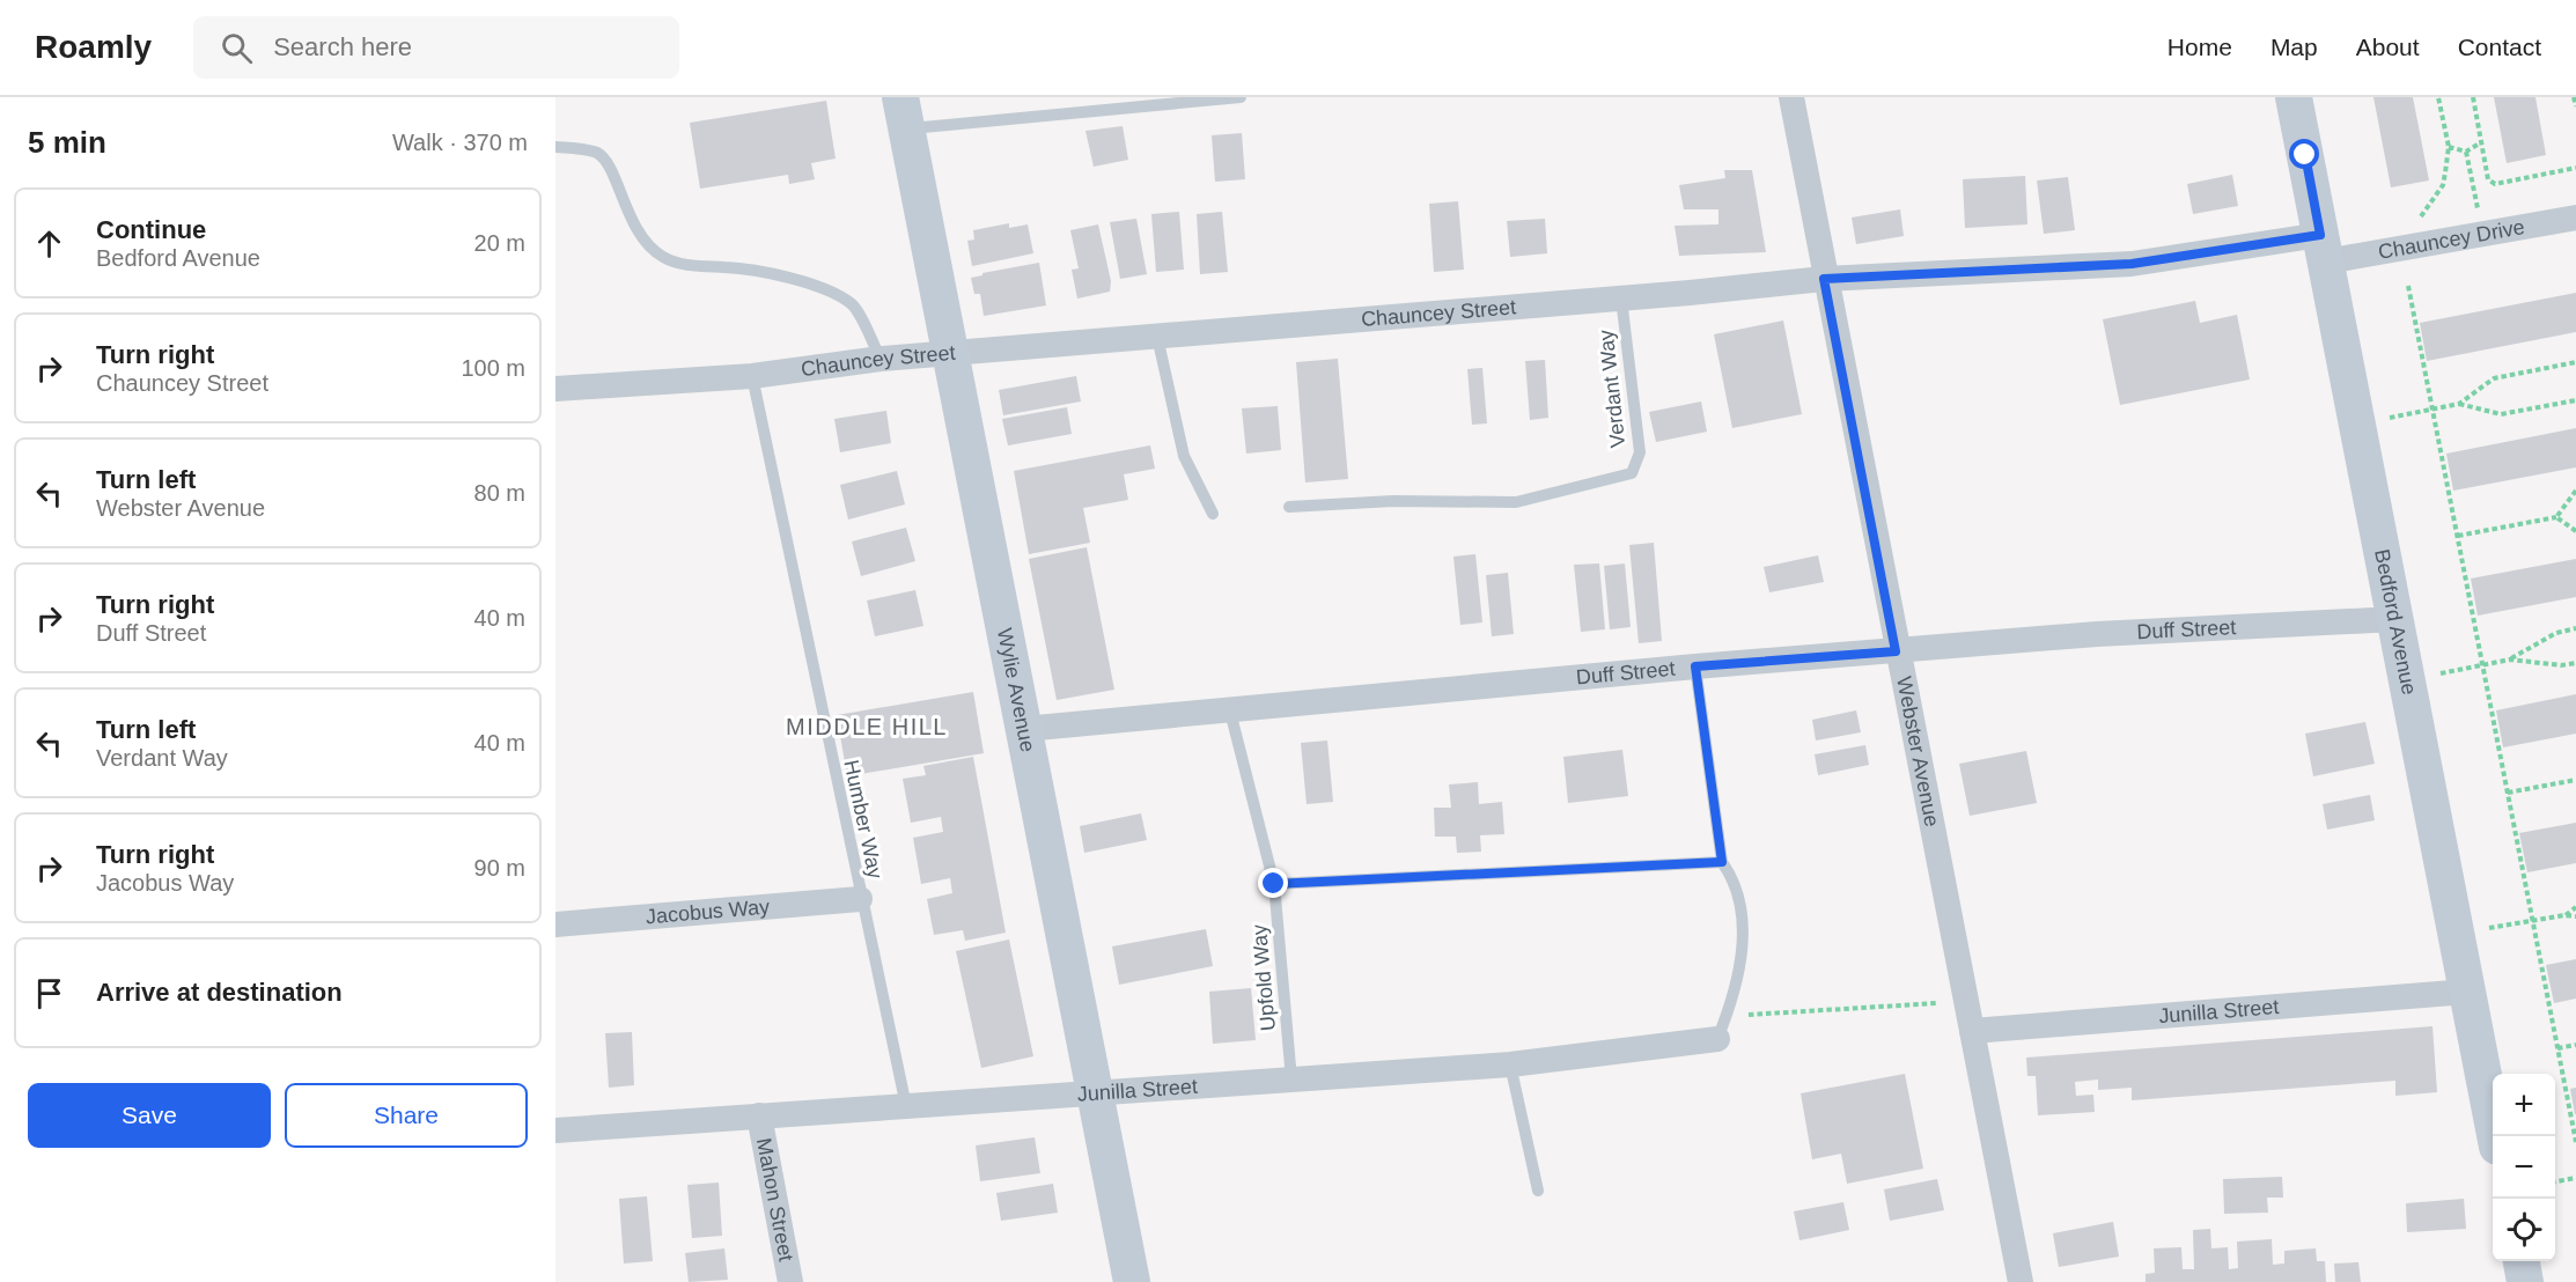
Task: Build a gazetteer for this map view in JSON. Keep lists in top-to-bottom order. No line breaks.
{"streets":{"street":["Chauncey Drive","Chauncey Street","Bedford Avenue","Duff Street","Wylie Avenue","Webster Avenue","Jacobus Way","Junilla Street","Mahon Street"],"lane":["Verdant Way","Humber Way","Upfold Way"]},"crossings":[["Chauncey Drive","Chauncey Street"],["Chauncey Drive","Bedford Avenue"],["Chauncey Street","Verdant Way"],["Chauncey Street","Bedford Avenue"],["Chauncey Street","Wylie Avenue"],["Chauncey Street","Webster Avenue"],["Chauncey Street","Humber Way"],["Bedford Avenue","Duff Street"],["Bedford Avenue","Junilla Street"],["Duff Street","Wylie Avenue"],["Duff Street","Webster Avenue"],["Duff Street","Upfold Way"],["Wylie Avenue","Junilla Street"],["Webster Avenue","Junilla Street"],["Humber Way","Jacobus Way"],["Humber Way","Junilla Street"],["Upfold Way","Junilla Street"],["Junilla Street","Mahon Street"]],"districts":["MIDDLE HILL"],"page":{"header":"Roamly","search":"Search here","nav":["Home","Map","About","Contact"],"heading":["5 min","Walk · 370 m"],"list":[["Continue","Bedford Avenue","20 m"],["Turn right","Chauncey Street","100 m"],["Turn left","Webster Avenue","80 m"],["Turn right","Duff Street","40 m"],["Turn left","Verdant Way","40 m"],["Turn right","Jacobus Way","90 m"],"Arrive at destination"],"buttons":["Save","Share"],"map_buttons":["+","−"]}}
